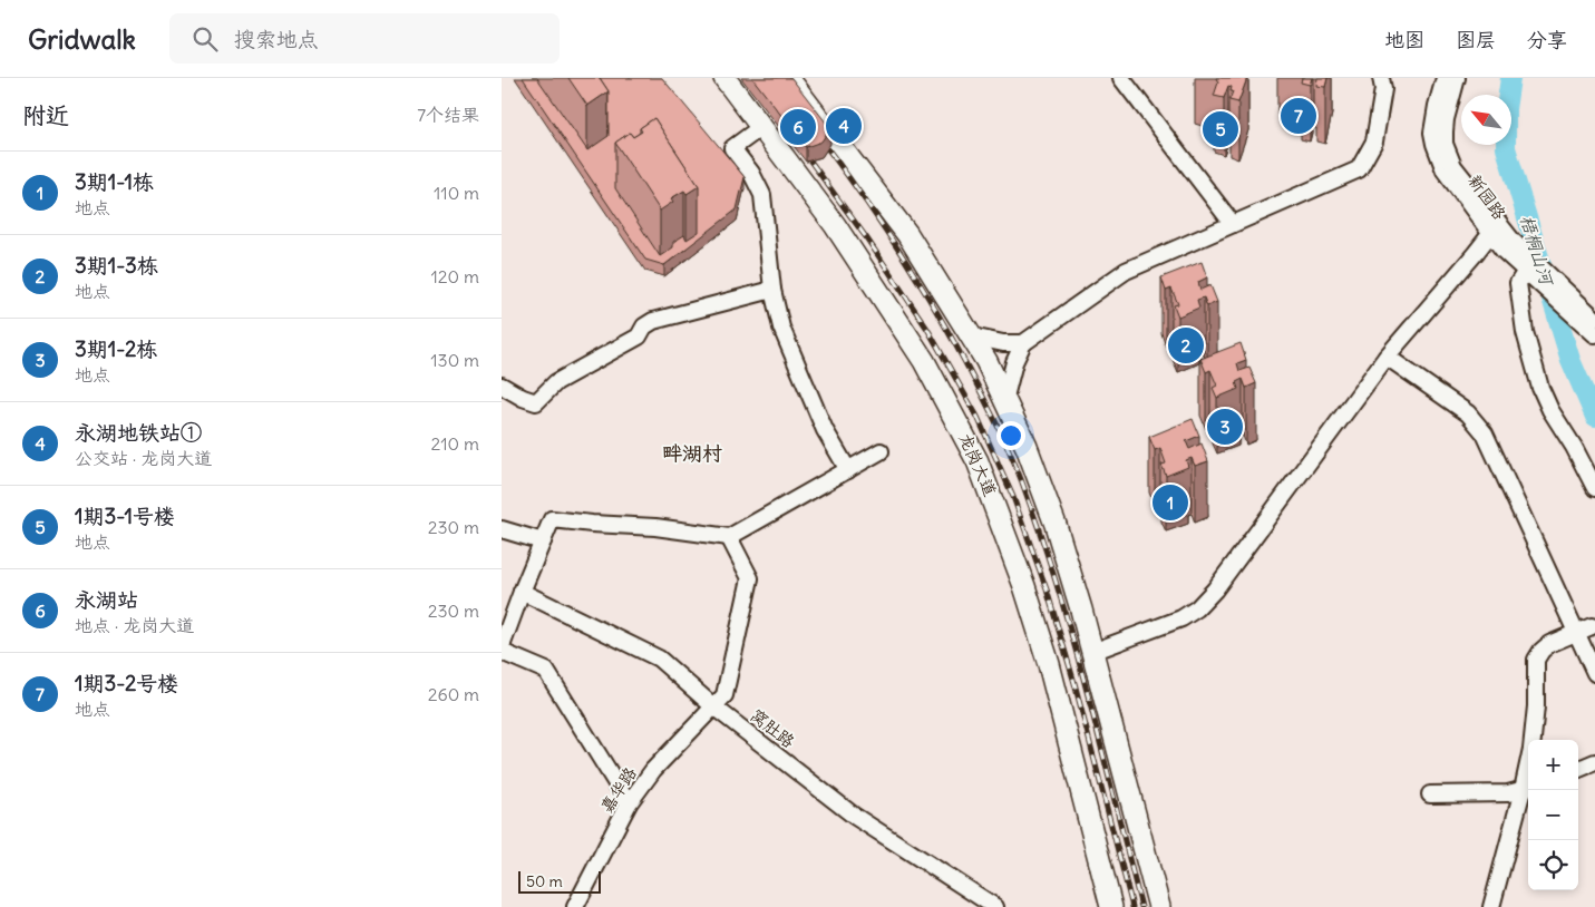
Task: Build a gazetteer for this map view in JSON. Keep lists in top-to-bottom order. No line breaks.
{"streets":{"highway":["龙岗大道"],"street":["新园路","窝肚路","嘉华路"]},"crossings":[["窝肚路","嘉华路"]],"districts":["畔湖村"],"water":["梧桐山河"],"scale_bar":"50 m","north":"top left","page":{"header":"Gridwalk","search":"搜索地点","nav":["地图","图层","分享"],"heading":["附近","7个结果"],"pins":["7","4","6","5","2","3","1"],"list":[{"mark":"1","name":"3期1-1栋","note":"地点","value":"110 m"},{"mark":"2","name":"3期1-3栋","note":"地点","value":"120 m"},{"mark":"3","name":"3期1-2栋","note":"地点","value":"130 m"},{"mark":"4","name":"永湖地铁站①","note":"公交站 · 龙岗大道","value":"210 m"},{"mark":"5","name":"1期3-1号楼","note":"地点","value":"230 m"},{"mark":"6","name":"永湖站","note":"地点 · 龙岗大道","value":"230 m"},{"mark":"7","name":"1期3-2号楼","note":"地点","value":"260 m"}],"map_buttons":["+","−"],"scale":"50 m"}}
